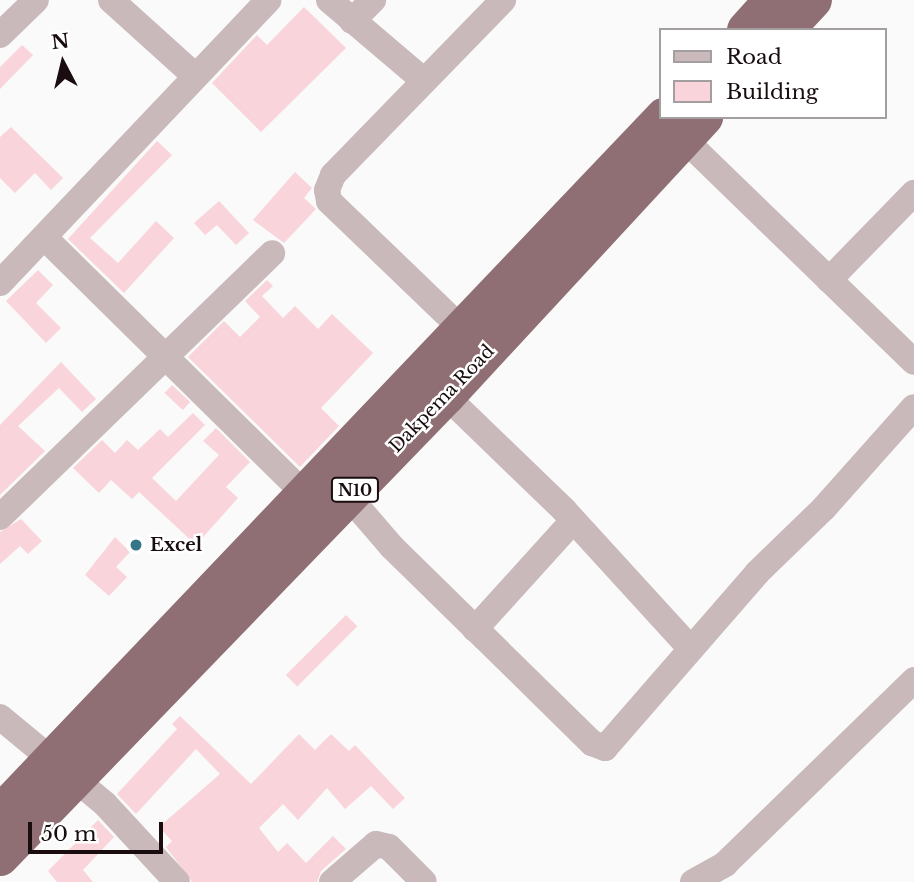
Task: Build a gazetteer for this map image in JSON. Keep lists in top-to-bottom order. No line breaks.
{"streets":{"highway":["Dakpema Road","N10"]},"places":["Excel"],"legend":["Road","Building"],"scale_bar":"50 m","north":"top"}
